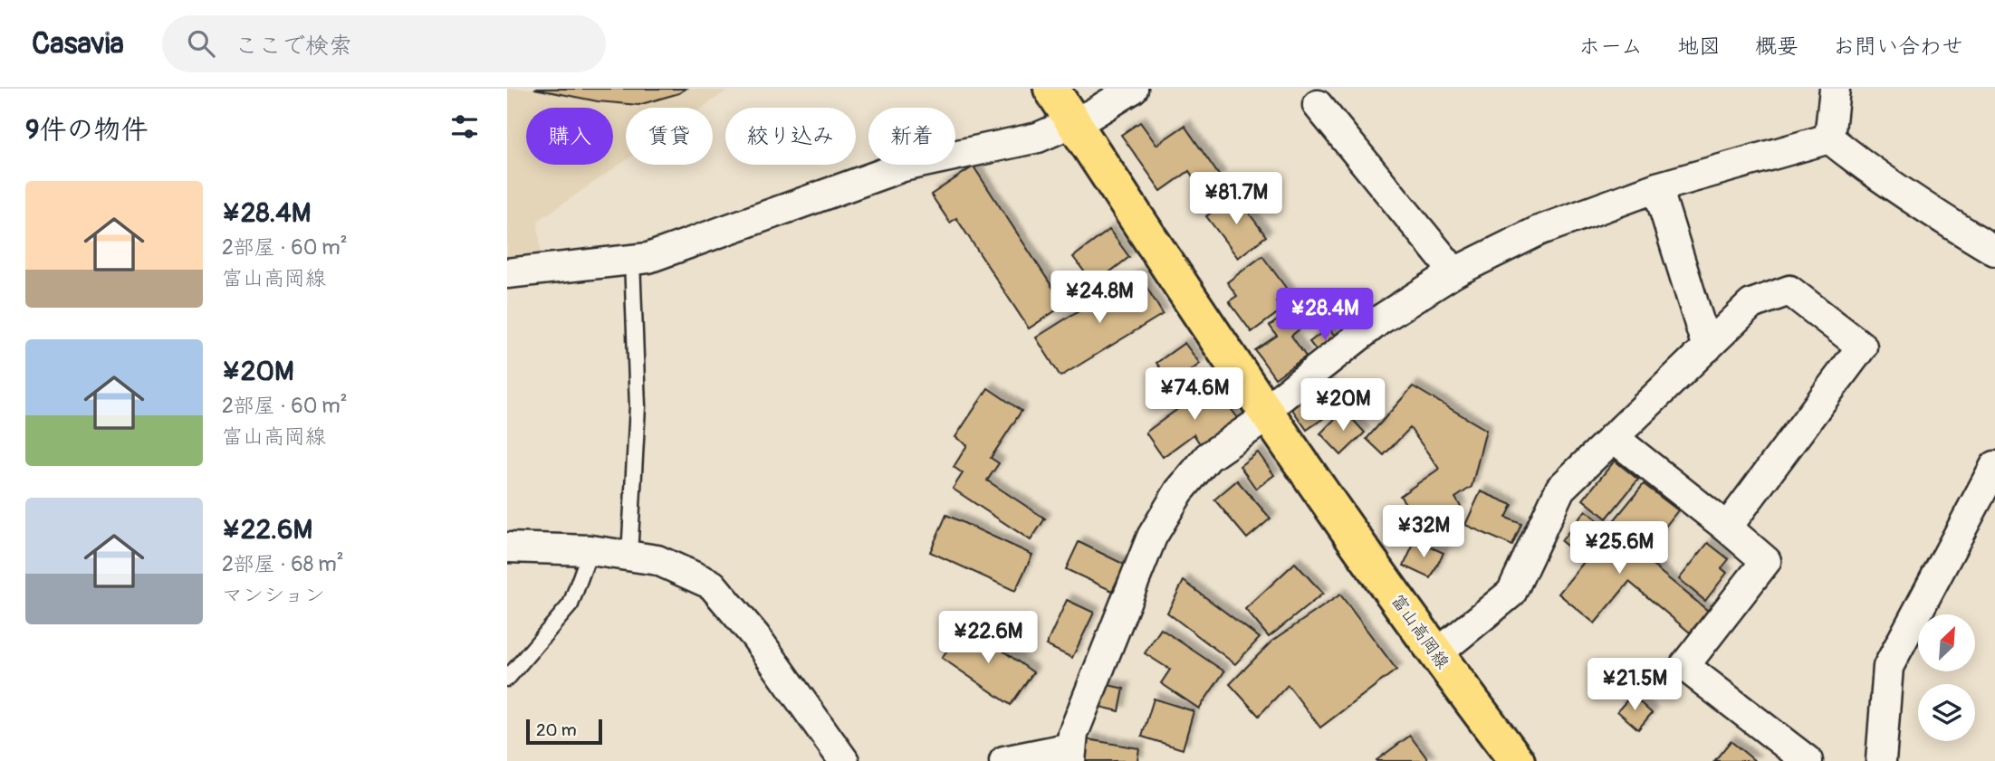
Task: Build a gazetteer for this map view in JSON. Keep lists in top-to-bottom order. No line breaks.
{"streets":{"main road":["富山高岡線"]},"scale_bar":"20 m","north":"top right","page":{"header":"Casavia","search":"ここで検索","nav":["ホーム","地図","概要","お問い合わせ"],"heading":"9件の物件","chip":["購入","賃貸","絞り込み","新着"],"list":[{"name":"¥28.4M","note":"2部屋 · 60 m² · 富山高岡線"},{"name":"¥20M","note":"2部屋 · 60 m² · 富山高岡線"},{"name":"¥22.6M","note":"2部屋 · 68 m² · マンション"}],"price":["¥81.7M","¥24.8M","¥28.4M","¥74.6M","¥20M","¥32M","¥25.6M","¥22.6M","¥21.5M"],"scale":"20 m"}}
